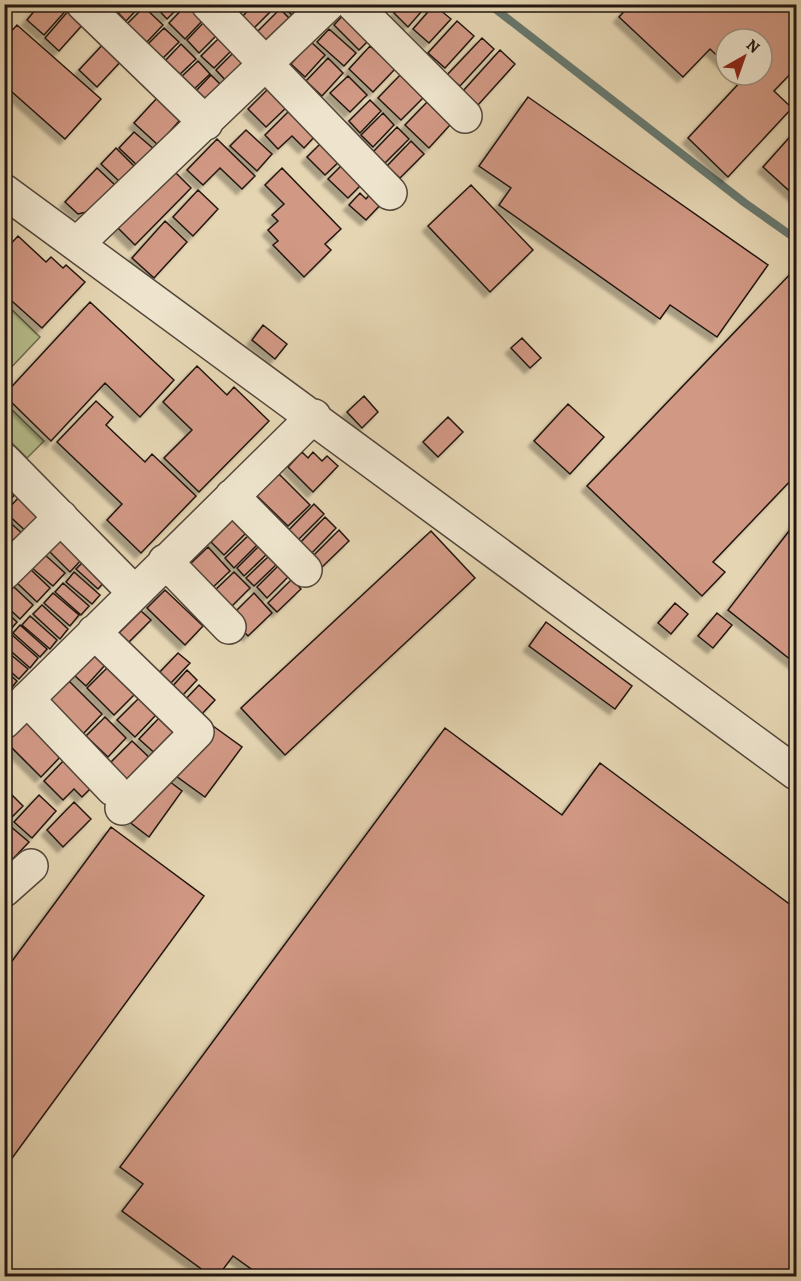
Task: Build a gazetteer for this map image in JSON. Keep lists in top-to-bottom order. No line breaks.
{"north":"top right"}
